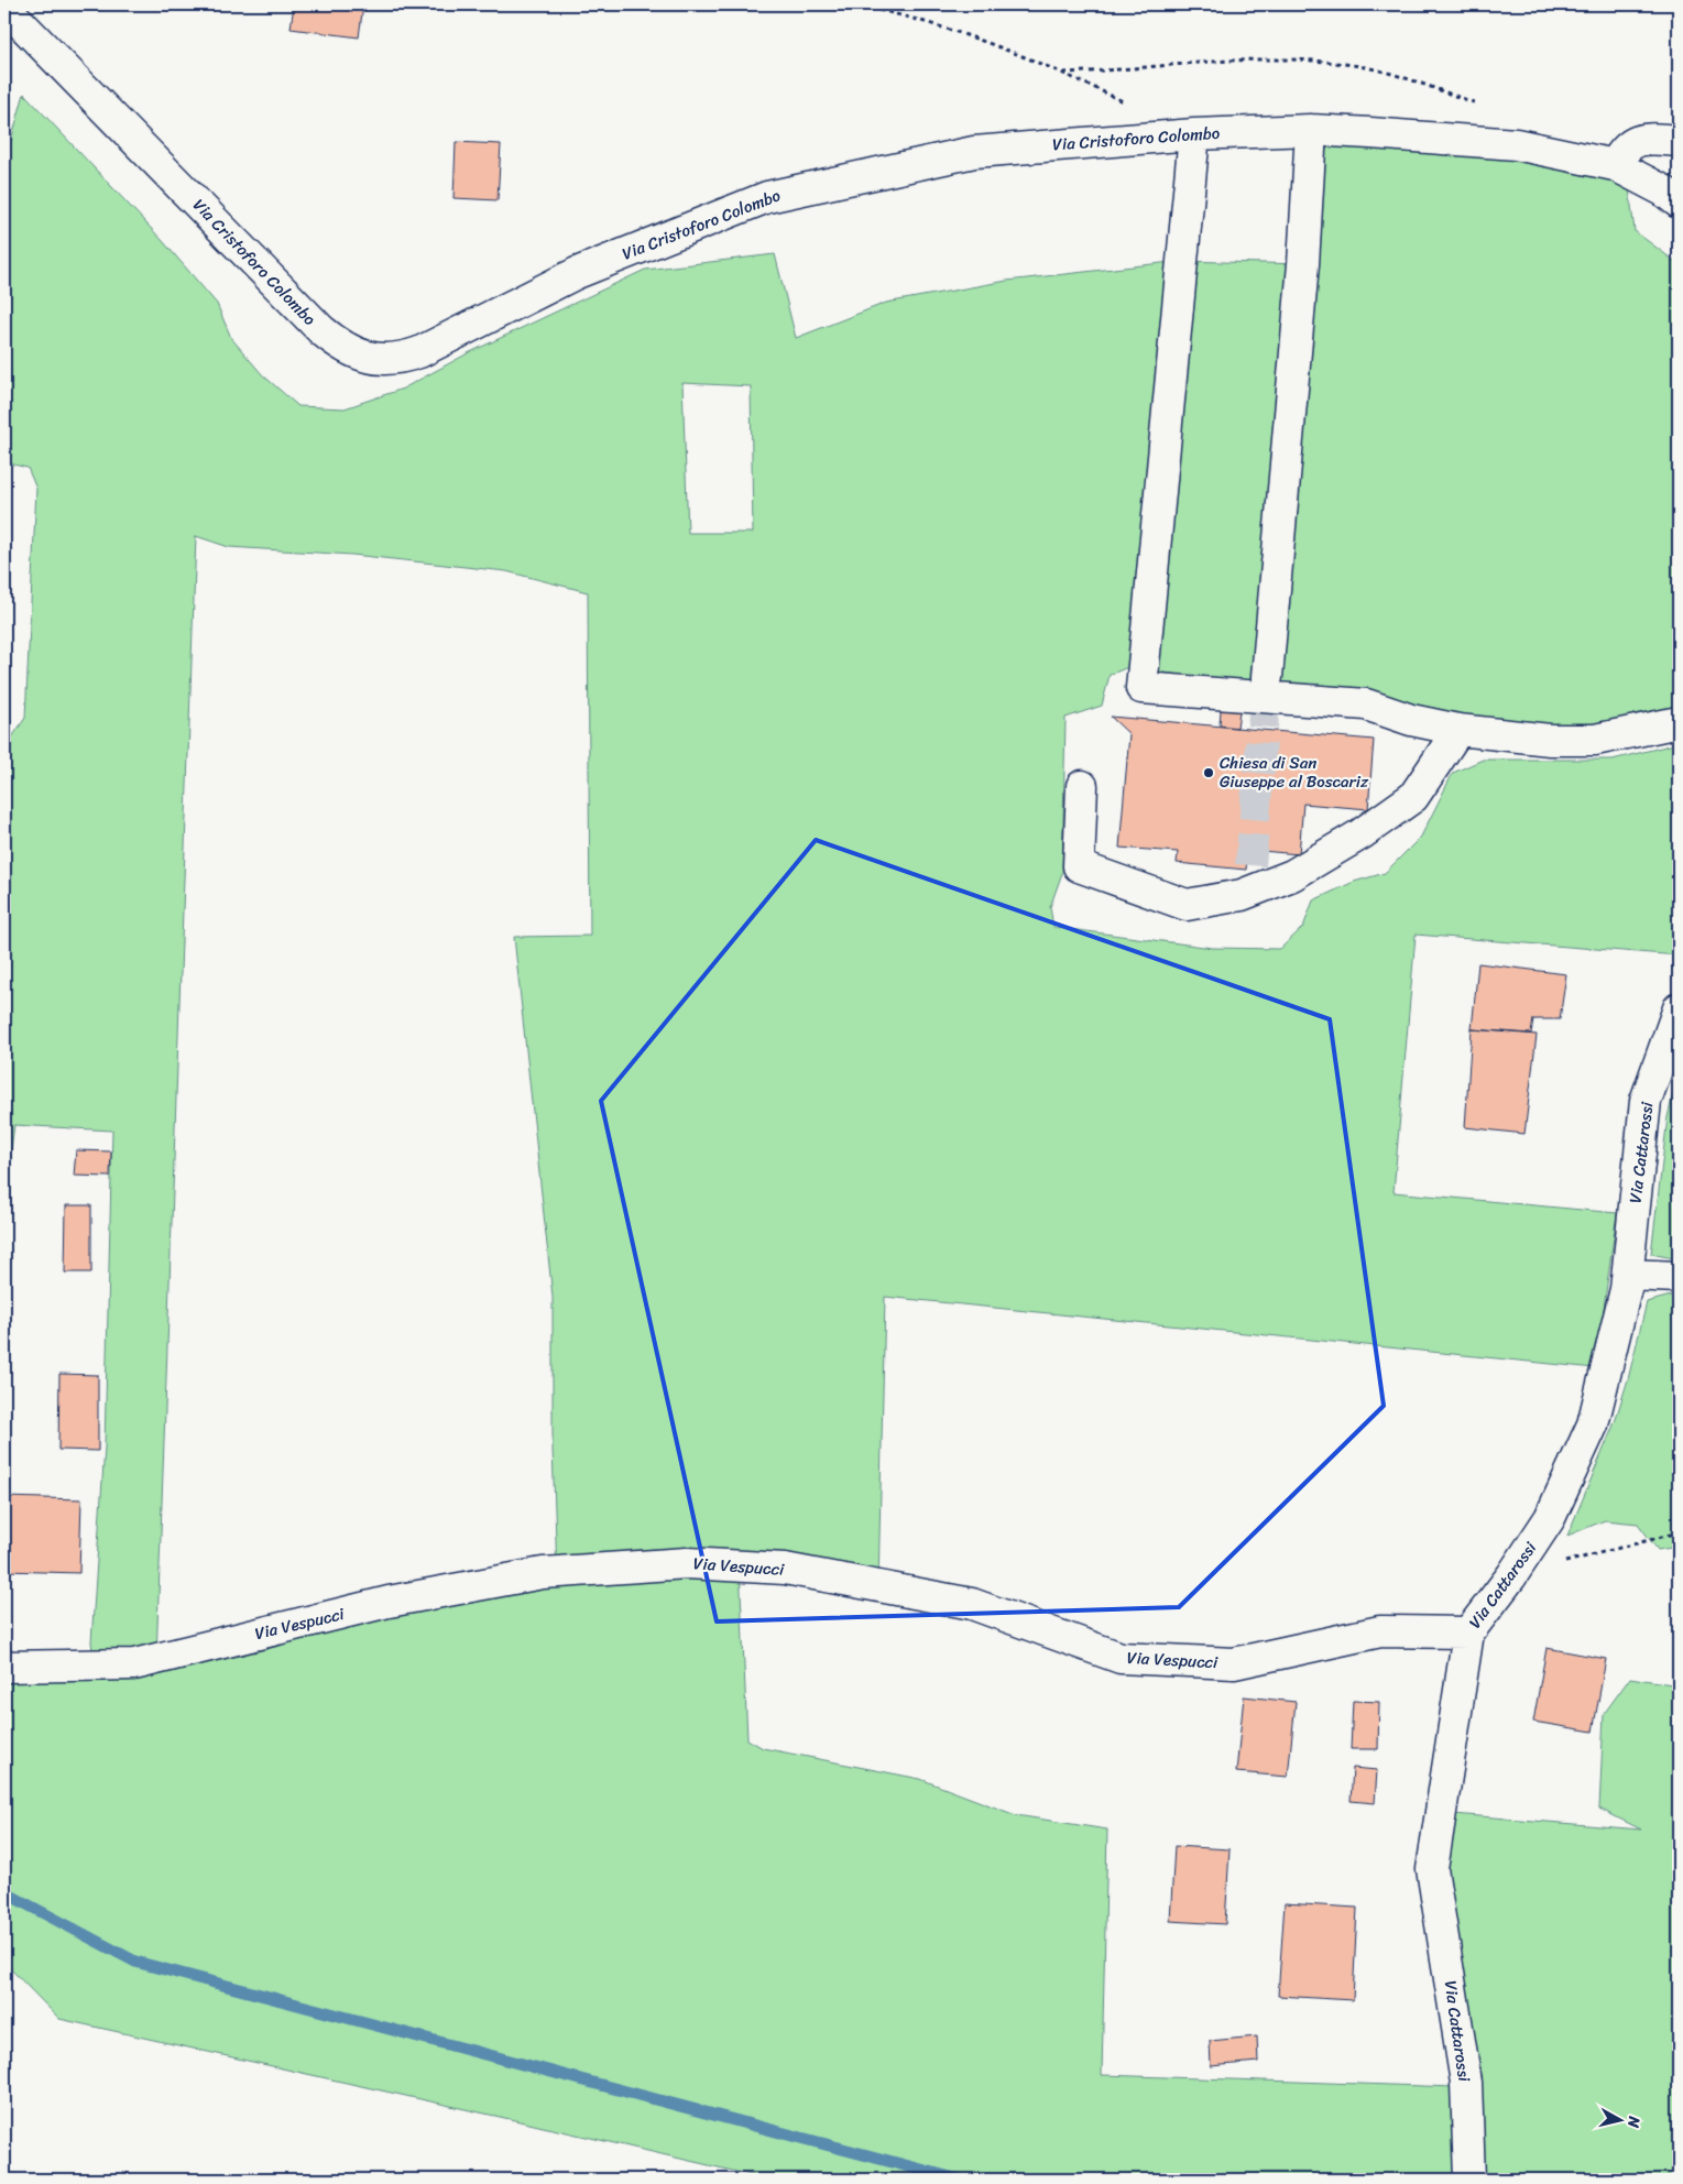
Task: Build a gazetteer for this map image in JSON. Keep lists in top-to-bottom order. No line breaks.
{"streets":{"street":["Via Cristoforo Colombo","Via Cattarossi","Via Vespucci"]},"crossings":[["Via Cattarossi","Via Vespucci"]],"places":["Chiesa di San Giuseppe al Boscariz"],"north":"right"}
